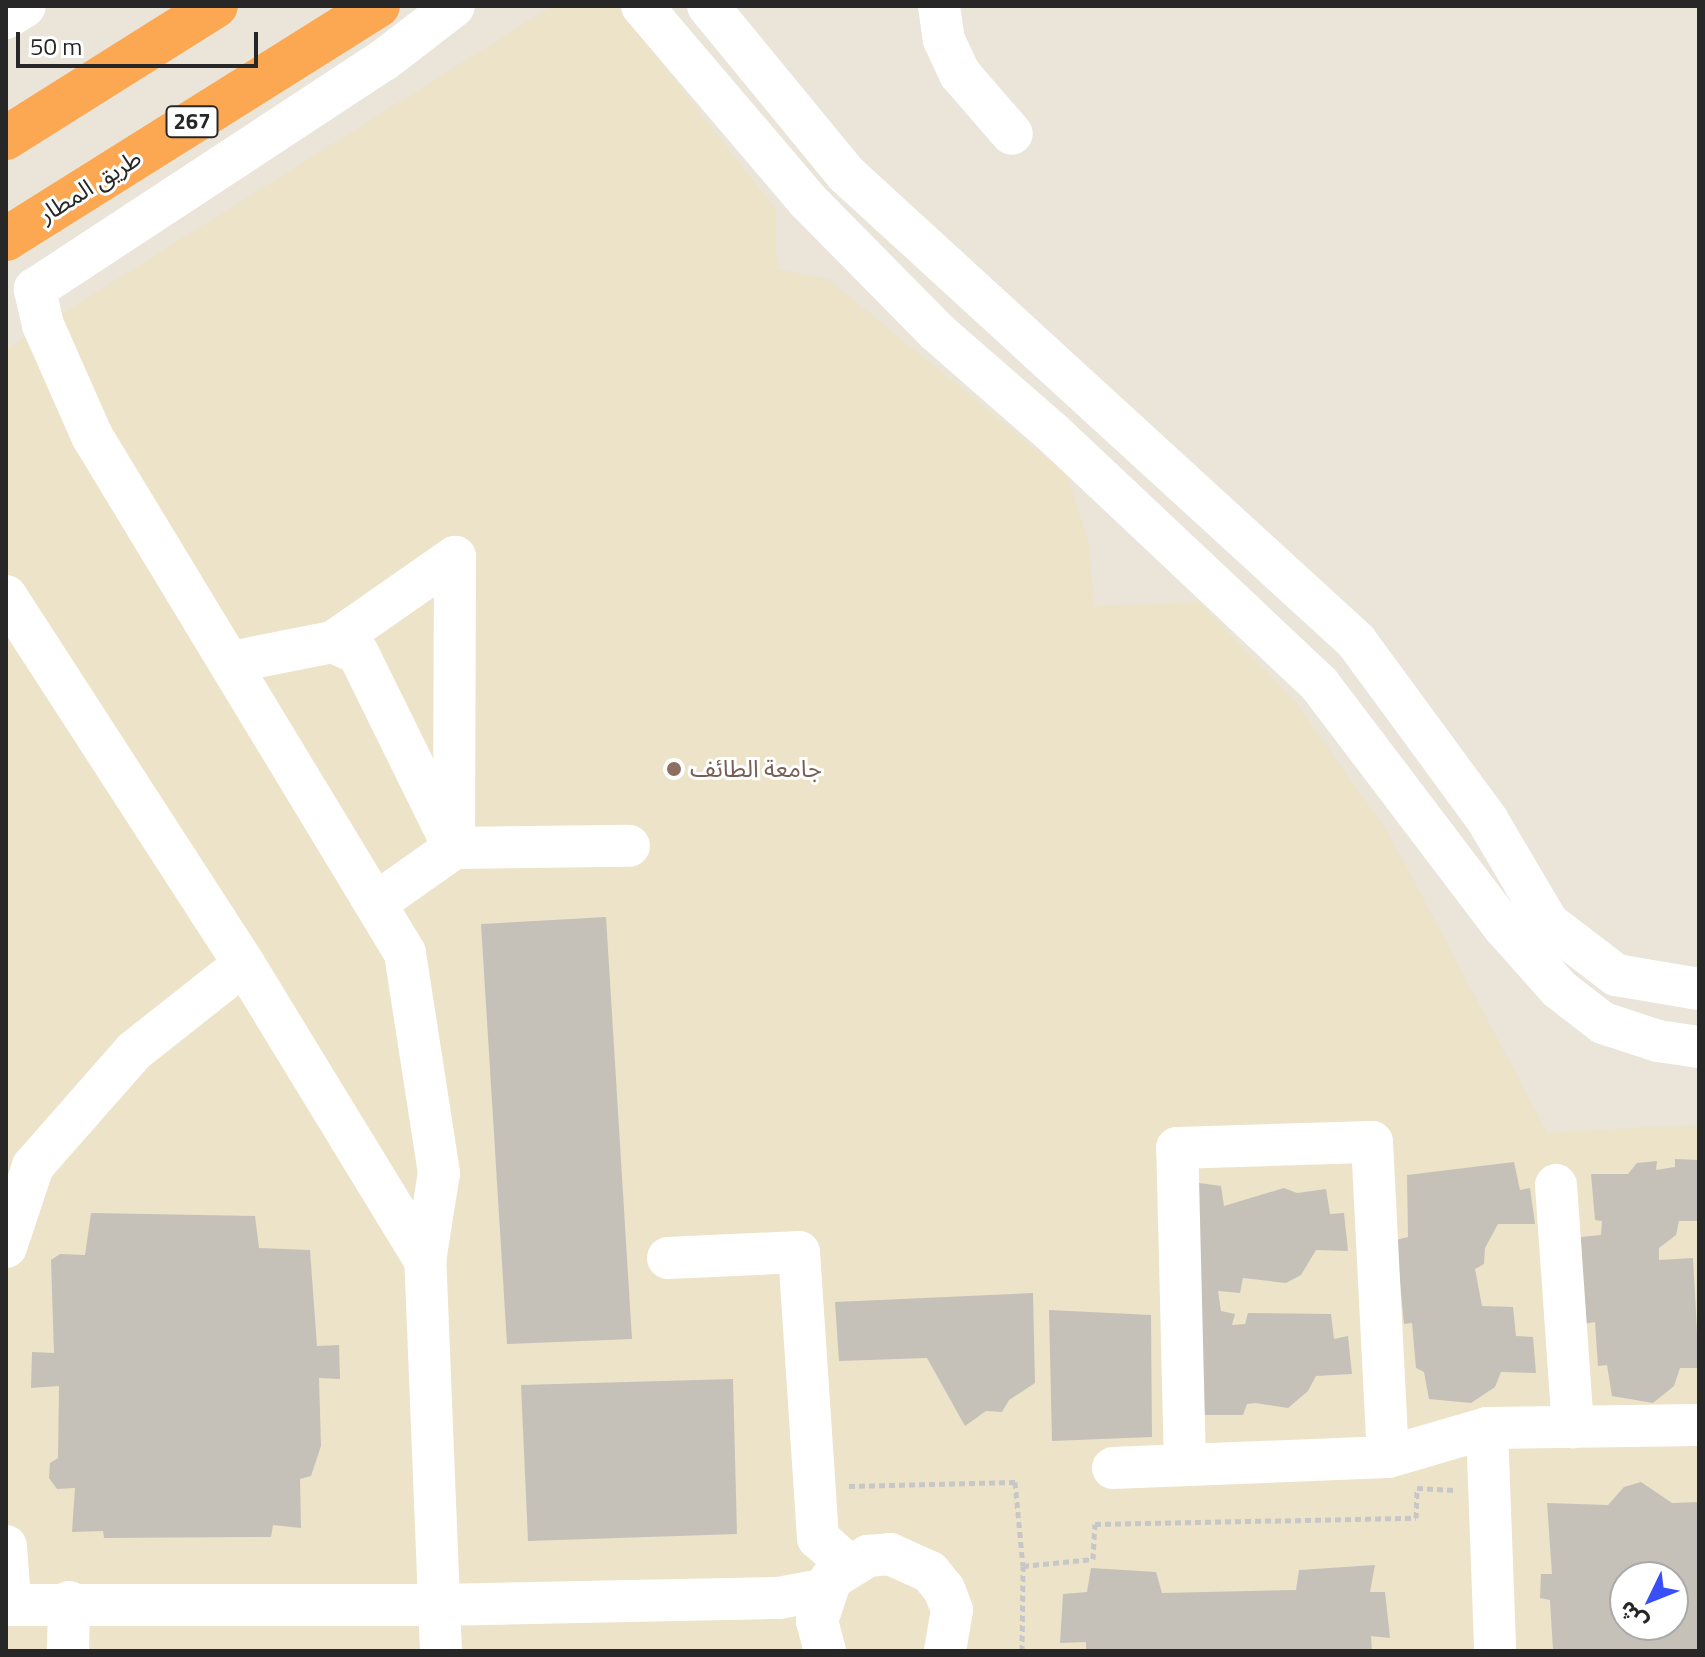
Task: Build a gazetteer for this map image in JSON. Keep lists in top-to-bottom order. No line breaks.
{"streets":{"highway":["267","طريق المطار"]},"places":["جامعة الطائف"],"scale_bar":"50 m","north":"bottom left"}
